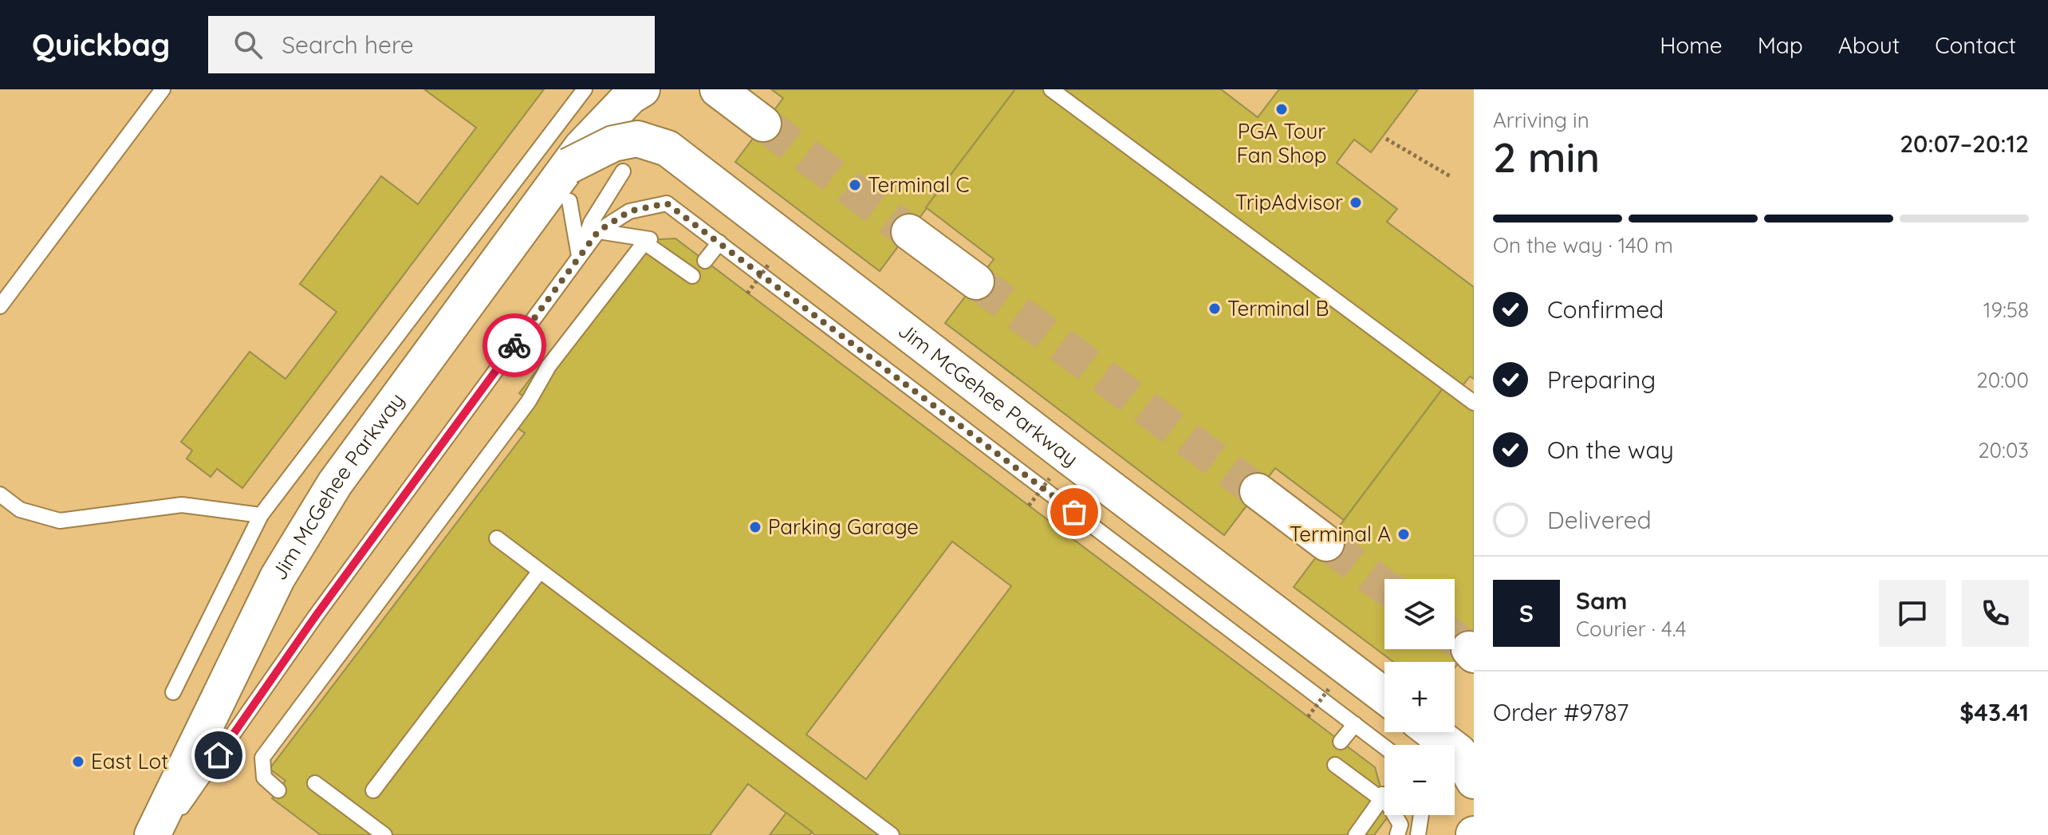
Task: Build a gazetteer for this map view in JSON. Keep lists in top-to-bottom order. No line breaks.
{"streets":{"main road":["Jim McGehee Parkway"]},"places":["PGA Tour Fan Shop","Terminal C","TripAdvisor","Terminal B","Parking Garage","Terminal A","East Lot"],"page":{"header":"Quickbag","search":"Search here","nav":["Home","Map","About","Contact"],"heading":["2 min","Arriving in","20:07–20:12"],"panel":["Sam","Courier · 4.4","Order #9787","$43.41"],"bar":"On the way · 140 m","list":[["Confirmed","19:58"],["Preparing","20:00"],["On the way","20:03"],"Delivered"],"map_buttons":["+","−"],"round":"S"}}
